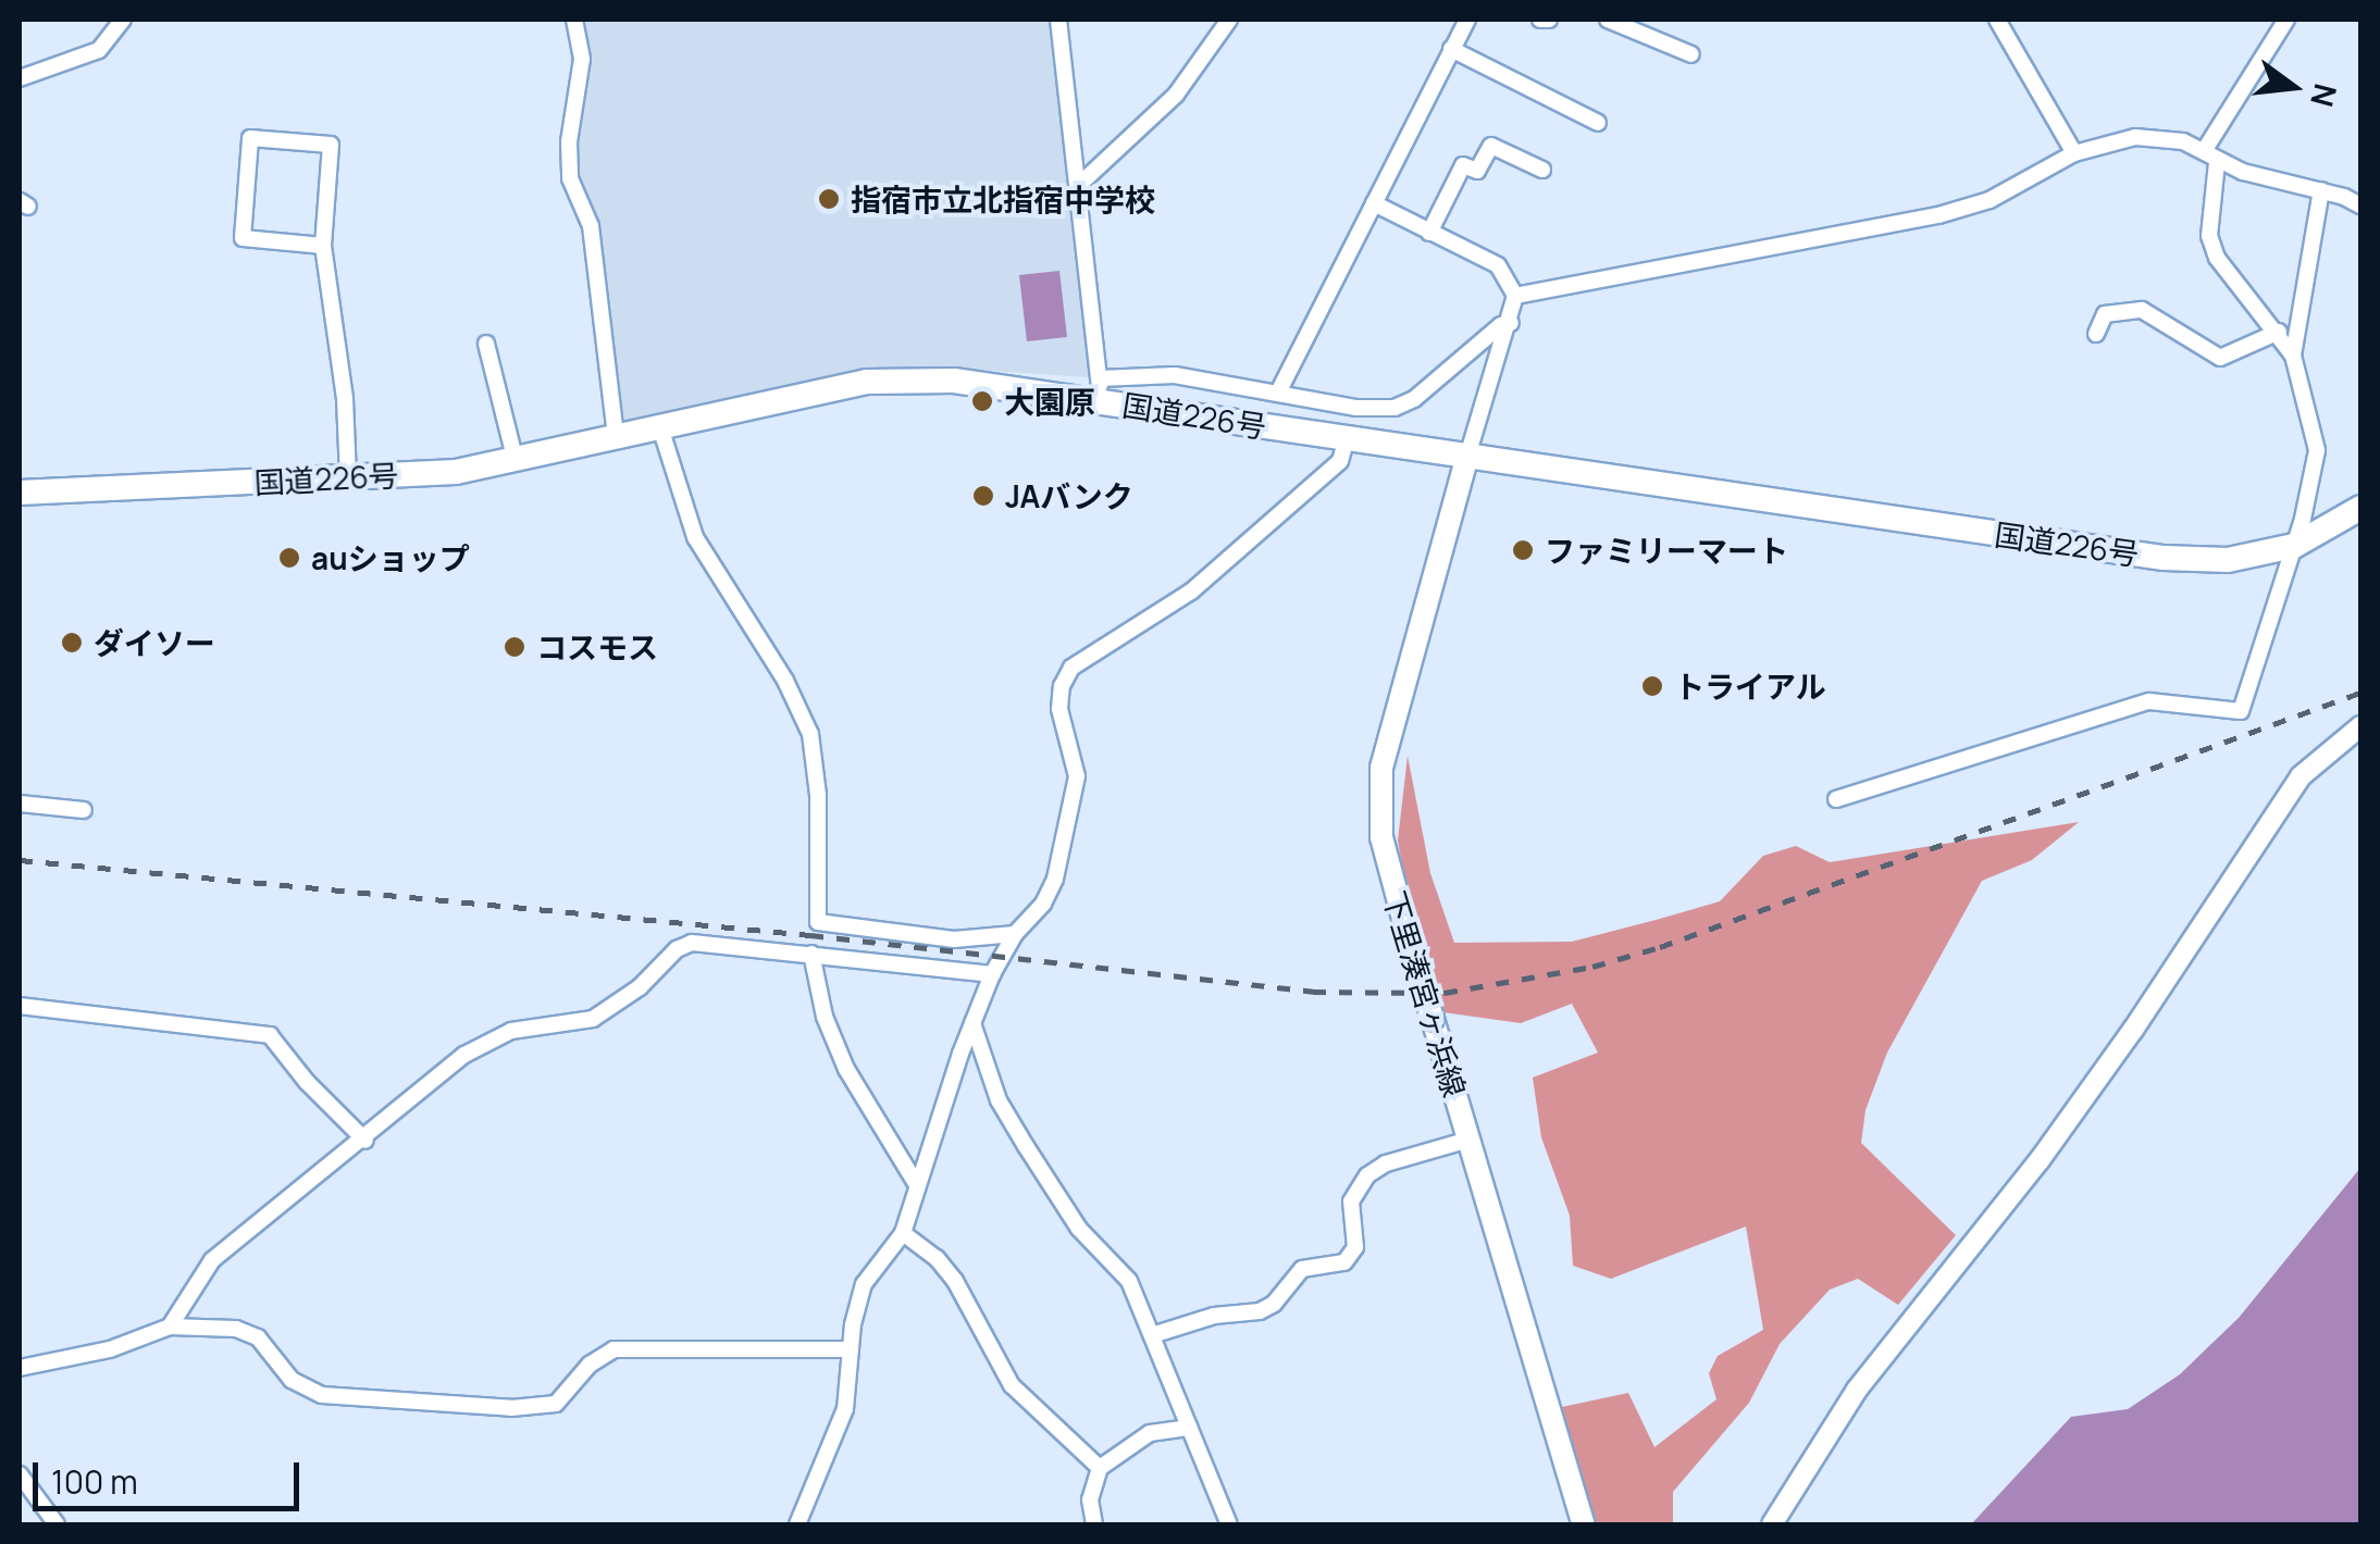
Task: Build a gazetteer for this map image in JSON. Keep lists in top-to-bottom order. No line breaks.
{"streets":{"highway":["国道226号"],"main road":["下里湊宮ヶ浜線"]},"crossings":[["国道226号","下里湊宮ヶ浜線"]],"places":["指宿市立北指宿中学校","大園原","JAバンク","ファミリーマート","auショップ","ダイソー","コスモス","トライアル"],"scale_bar":"100 m","north":"right"}
